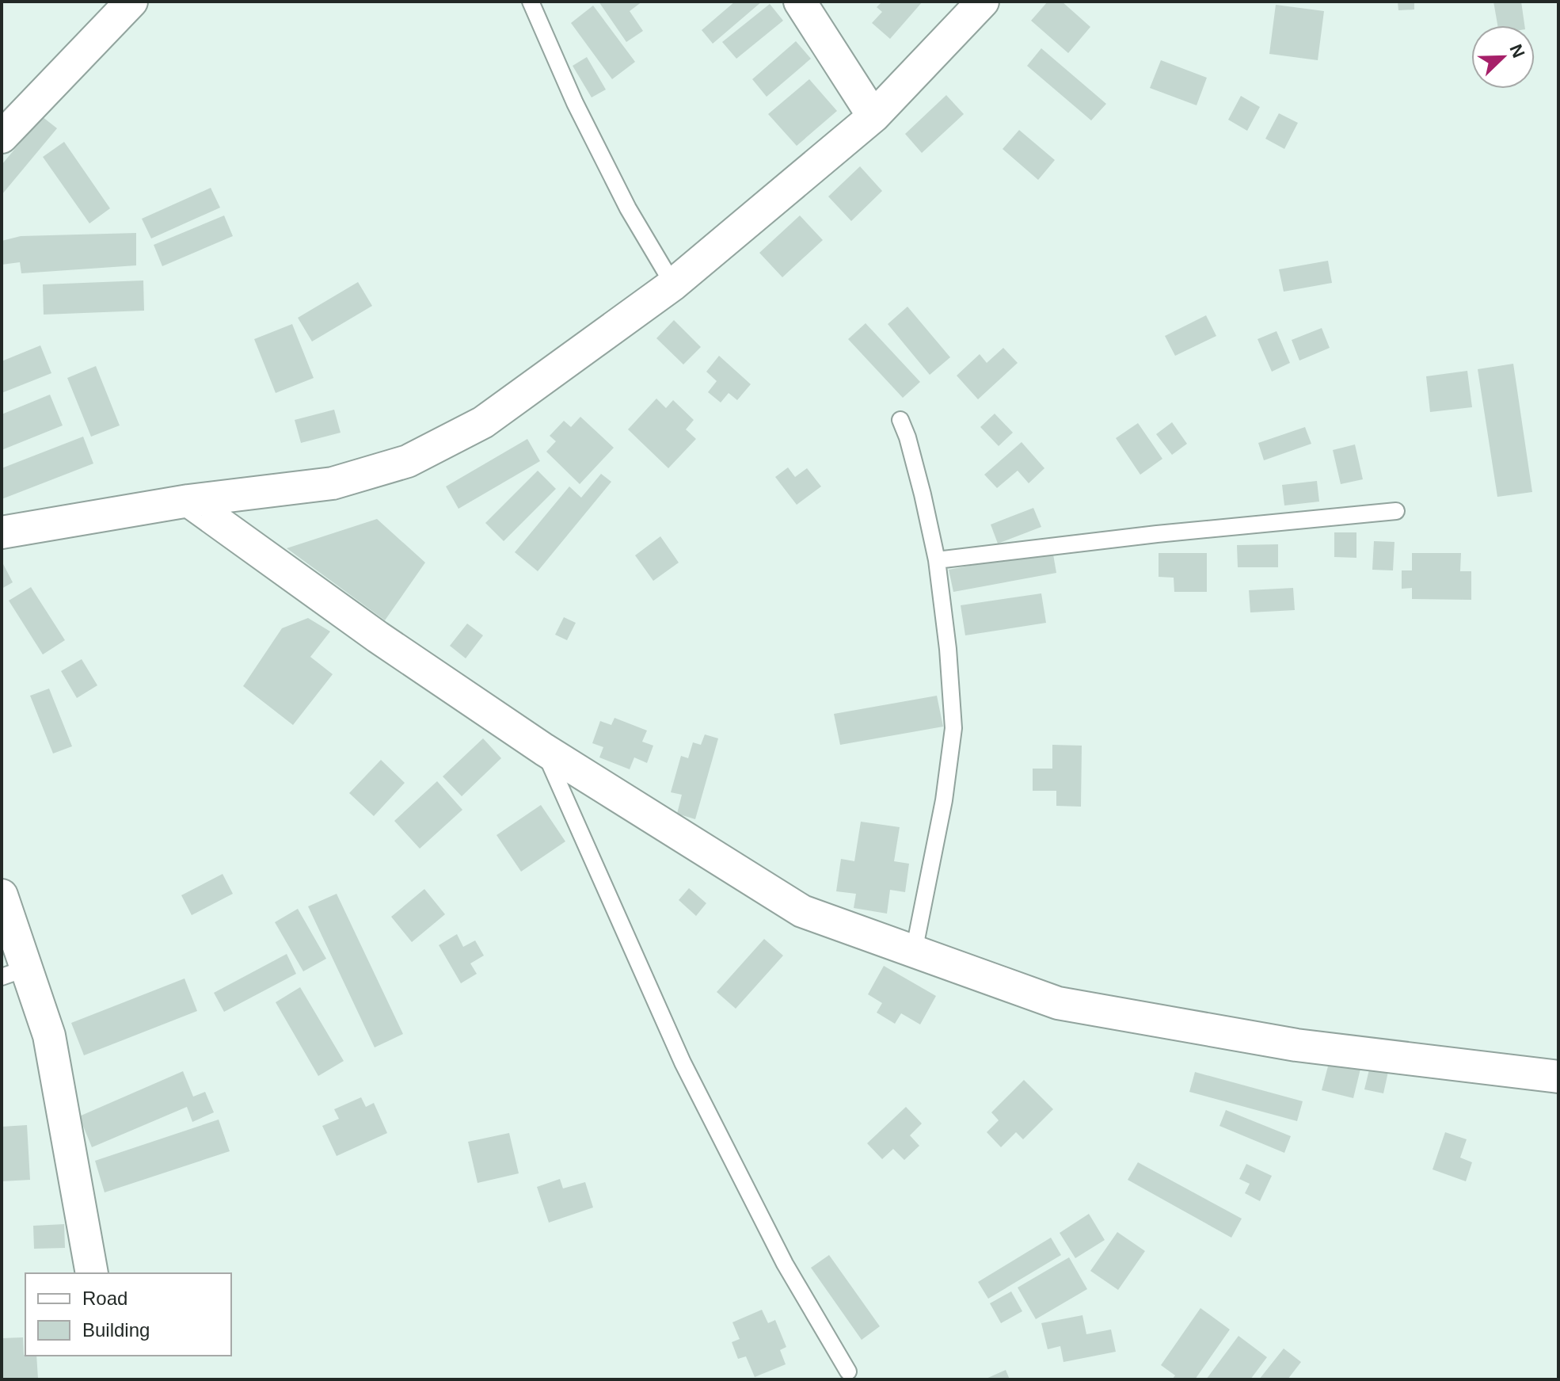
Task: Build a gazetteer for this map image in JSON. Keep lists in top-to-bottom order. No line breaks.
{"legend":["Road","Building"],"north":"top right"}
